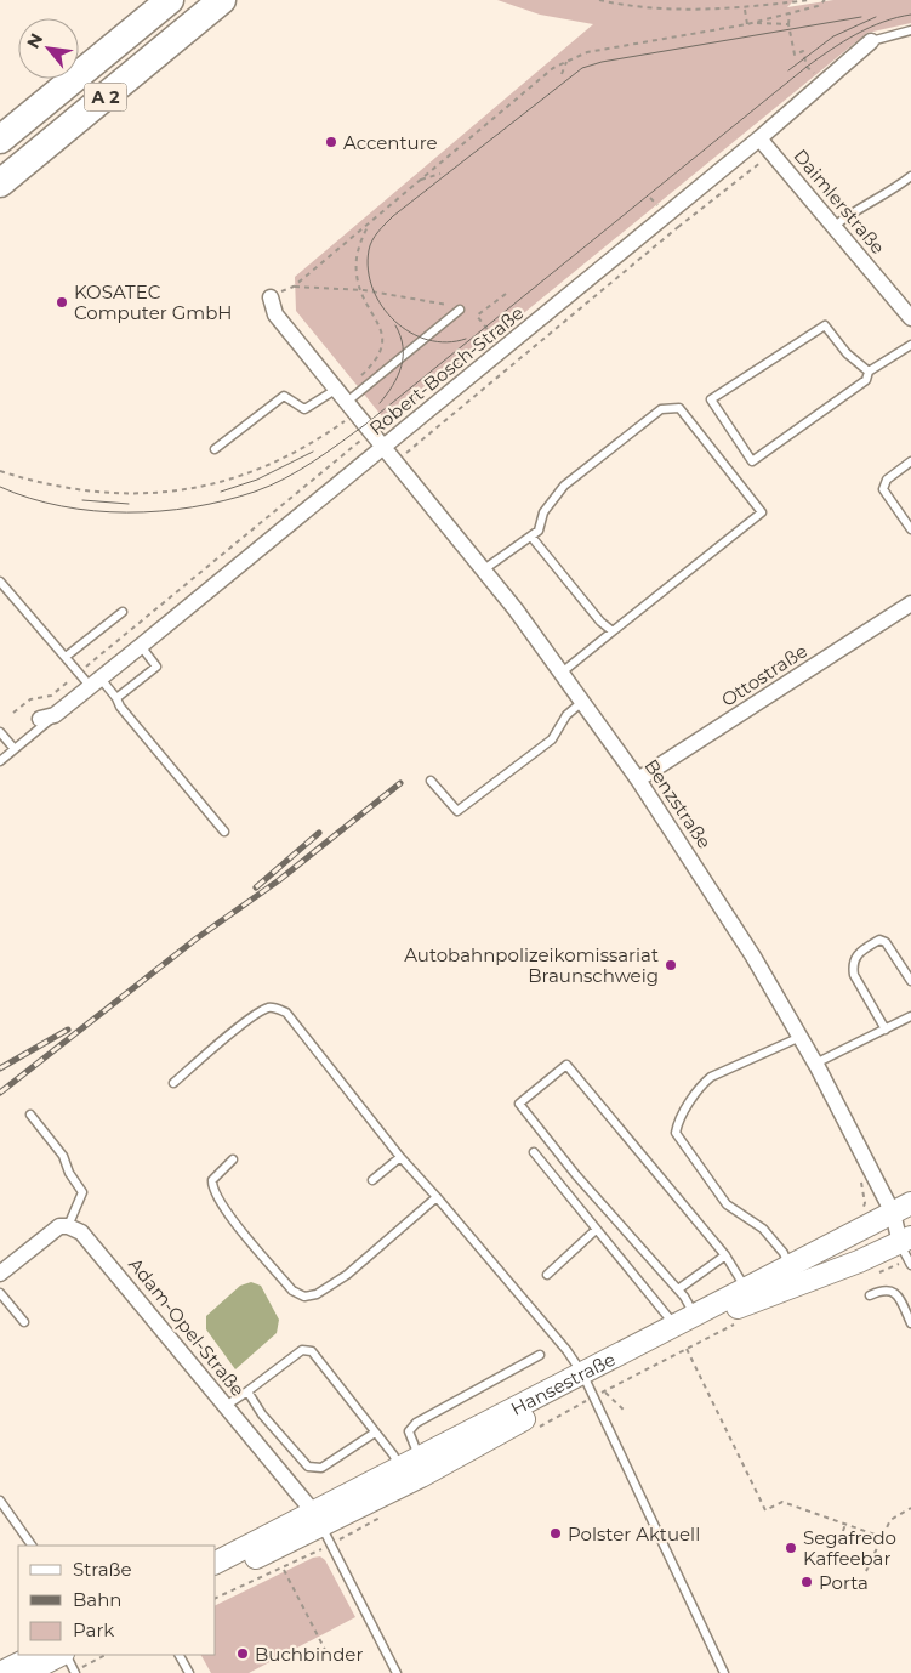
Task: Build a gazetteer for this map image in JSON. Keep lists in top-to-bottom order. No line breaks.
{"streets":{"highway":["A 2"],"main road":["Hansestraße"],"street":["Daimlerstraße","Robert-Bosch-Straße","Ottostraße","Benzstraße","Adam-Opel-Straße"]},"crossings":[["Daimlerstraße","Robert-Bosch-Straße"],["Robert-Bosch-Straße","Benzstraße"],["Ottostraße","Benzstraße"],["Benzstraße","Hansestraße"],["Adam-Opel-Straße","Hansestraße"]],"places":["Accenture","KOSATEC Computer GmbH","Autobahnpolizeikomissariat Braunschweig","Polster Aktuell","Segafredo Kaffeebar","Porta","Buchbinder"],"legend":["Straße","Bahn","Park"],"north":"top left"}
